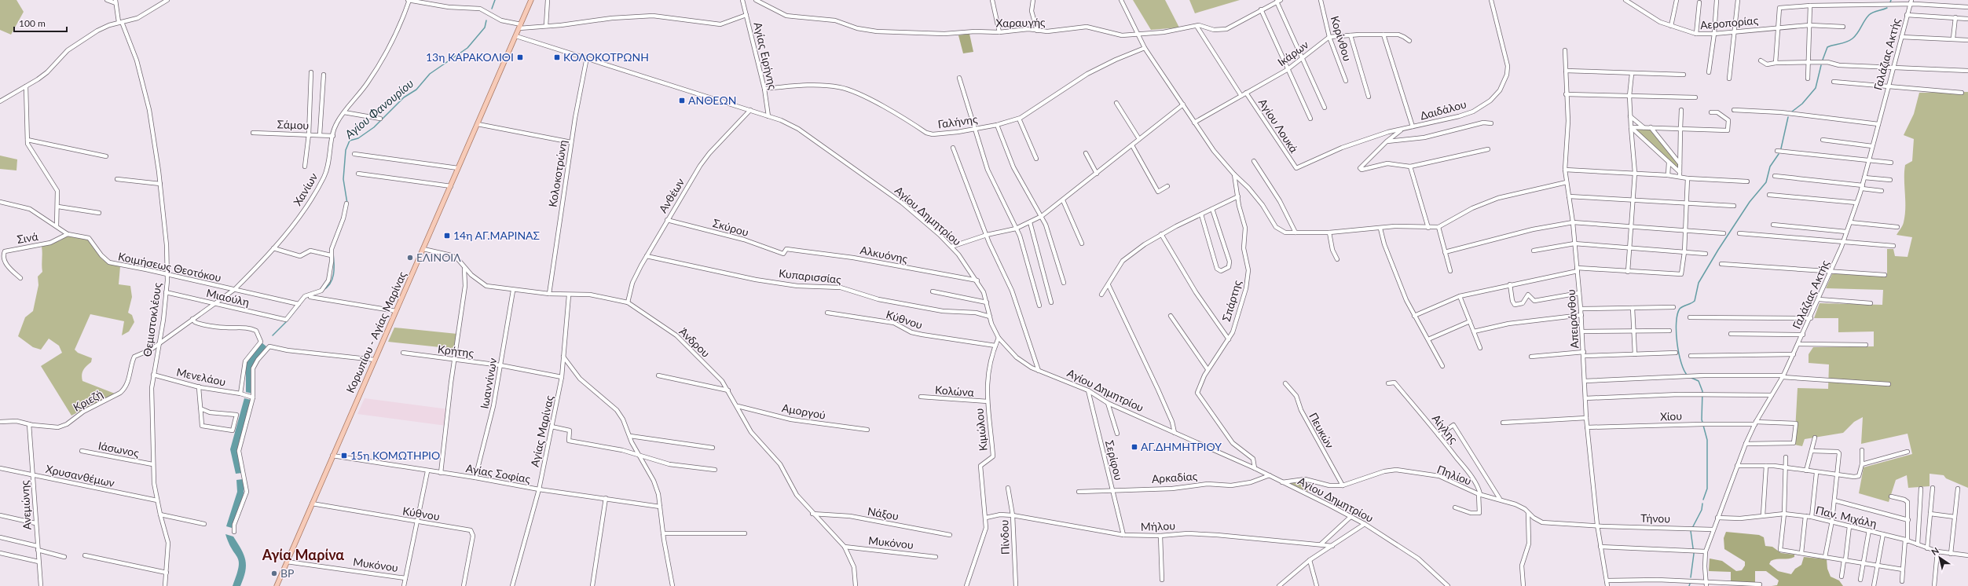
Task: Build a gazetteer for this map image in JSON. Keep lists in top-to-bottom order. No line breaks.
{"streets":{"main road":["Κορωπίου - Αγίας Μαρίνας"],"street":["Χαραυγής","Αεροπορίας","Κορίνθου","Ικάρων","Γαλάζιας Ακτής","Αγίας Ειρήνης","Δαιδάλου","Γαλήνης","Σάμου","Αγίου Λουκά","Κολοκοτρώνη","Χανίων","Ανθέων","Αγίου Δημητρίου","Σκύρου","Σινά","Αλκυόνης","Κοιμήσεως Θεοτόκου","Κυπαρισσίας","Μιαούλη","Σπάρτης","Απειράνθου","Θεμιστοκλέους","Κύθνου","Άνδρου","Κρήτης","Μενελάου","Ιωαννίνων","Κολώνα","Κριεζή","Αμοργού","Χίου","Αίγλης","Κιμώλου","Πευκών","Αγίας Μαρίνας","Ιάσωνος","Σερίφου","Αγίας Σοφίας","Πηλίου","Χρυσανθέμων","Αρκαδίας","Ανεμώνης","Νάξου","Παν. Μιχάλη","Τήνου","Μήλου","Πίνδου","Μυκόνου"]},"crossings":[["Κορίνθου","Ικάρων"],["Ικάρων","Αγίου Λουκά"],["Γαλάζιας Ακτής","Χίου"],["Γαλάζιας Ακτής","Παν. Μιχάλη"],["Γαλάζιας Ακτής","Τήνου"],["Αγίας Ειρήνης","Γαλήνης"],["Αγίας Ειρήνης","Αγίου Δημητρίου"],["Δαιδάλου","Αγίου Λουκά"],["Σάμου","Χανίων"],["Κολοκοτρώνη","Αγίου Δημητρίου"],["Κολοκοτρώνη","Άνδρου"],["Χανίων","Κοιμήσεως Θεοτόκου"],["Χανίων","Μιαούλη"],["Χανίων","Θεμιστοκλέους"],["Χανίων","Κριεζή"],["Ανθέων","Αγίου Δημητρίου"],["Ανθέων","Σκύρου"],["Ανθέων","Κυπαρισσίας"],["Ανθέων","Άνδρου"],["Αγίου Δημητρίου","Αλκυόνης"],["Αγίου Δημητρίου","Κυπαρισσίας"],["Αγίου Δημητρίου","Σπάρτης"],["Αγίου Δημητρίου","Κορωπίου - Αγίας Μαρίνας"],["Αγίου Δημητρίου","Κιμώλου"],["Αγίου Δημητρίου","Σερίφου"],["Αγίου Δημητρίου","Πηλίου"],["Αγίου Δημητρίου","Αρκαδίας"],["Σκύρου","Αλκυόνης"],["Σινά","Κοιμήσεως Θεοτόκου"],["Κοιμήσεως Θεοτόκου","Μιαούλη"],["Κοιμήσεως Θεοτόκου","Θεμιστοκλέους"],["Μιαούλη","Θεμιστοκλέους"],["Απειράνθου","Χίου"],["Απειράνθου","Πηλίου"],["Απειράνθου","Τήνου"],["Θεμιστοκλέους","Μενελάου"],["Θεμιστοκλέους","Κριεζή"],["Θεμιστοκλέους","Ιάσωνος"],["Θεμιστοκλέους","Χρυσανθέμων"],["Κύθνου","Κορωπίου - Αγίας Μαρίνας"],["Κύθνου","Κιμώλου"],["Κορωπίου - Αγίας Μαρίνας","Άνδρου"],["Κορωπίου - Αγίας Μαρίνας","Αγίας Σοφίας"],["Κορωπίου - Αγίας Μαρίνας","Μυκόνου"],["Άνδρου","Ιωαννίνων"],["Άνδρου","Αμοργού"],["Άνδρου","Αγίας Μαρίνας"],["Άνδρου","Νάξου"],["Άνδρου","Μυκόνου"],["Κρήτης","Ιωαννίνων"],["Κρήτης","Αγίας Μαρίνας"],["Ιωαννίνων","Αγίας Σοφίας"],["Κολώνα","Κιμώλου"],["Κριεζή","Ανεμώνης"],["Αίγλης","Πηλίου"],["Κιμώλου","Μήλου"],["Πευκών","Πηλίου"],["Αγίας Μαρίνας","Αγίας Σοφίας"],["Σερίφου","Αρκαδίας"],["Σερίφου","Μήλου"],["Πηλίου","Τήνου"],["Χρυσανθέμων","Ανεμώνης"],["Μήλου","Πίνδου"]],"districts":["Αγία Μαρίνα"],"water":["Αγίου Φανουρίου"],"places":{"transit":["13η ΚΑΡΑΚΟΛΙΘΙ","ΚΟΛΟΚΟΤΡΩΝΗ","ΑΝΘΕΩΝ","14η ΑΓ.ΜΑΡΙΝΑΣ","ΑΓ.ΔΗΜΗΤΡΙΟΥ","15η ΚΟΜΩΤΗΡΙΟ"],"other":["ΕΛΙΝΟΙΛ","BP"]},"scale_bar":"100 m","north":"top left"}
